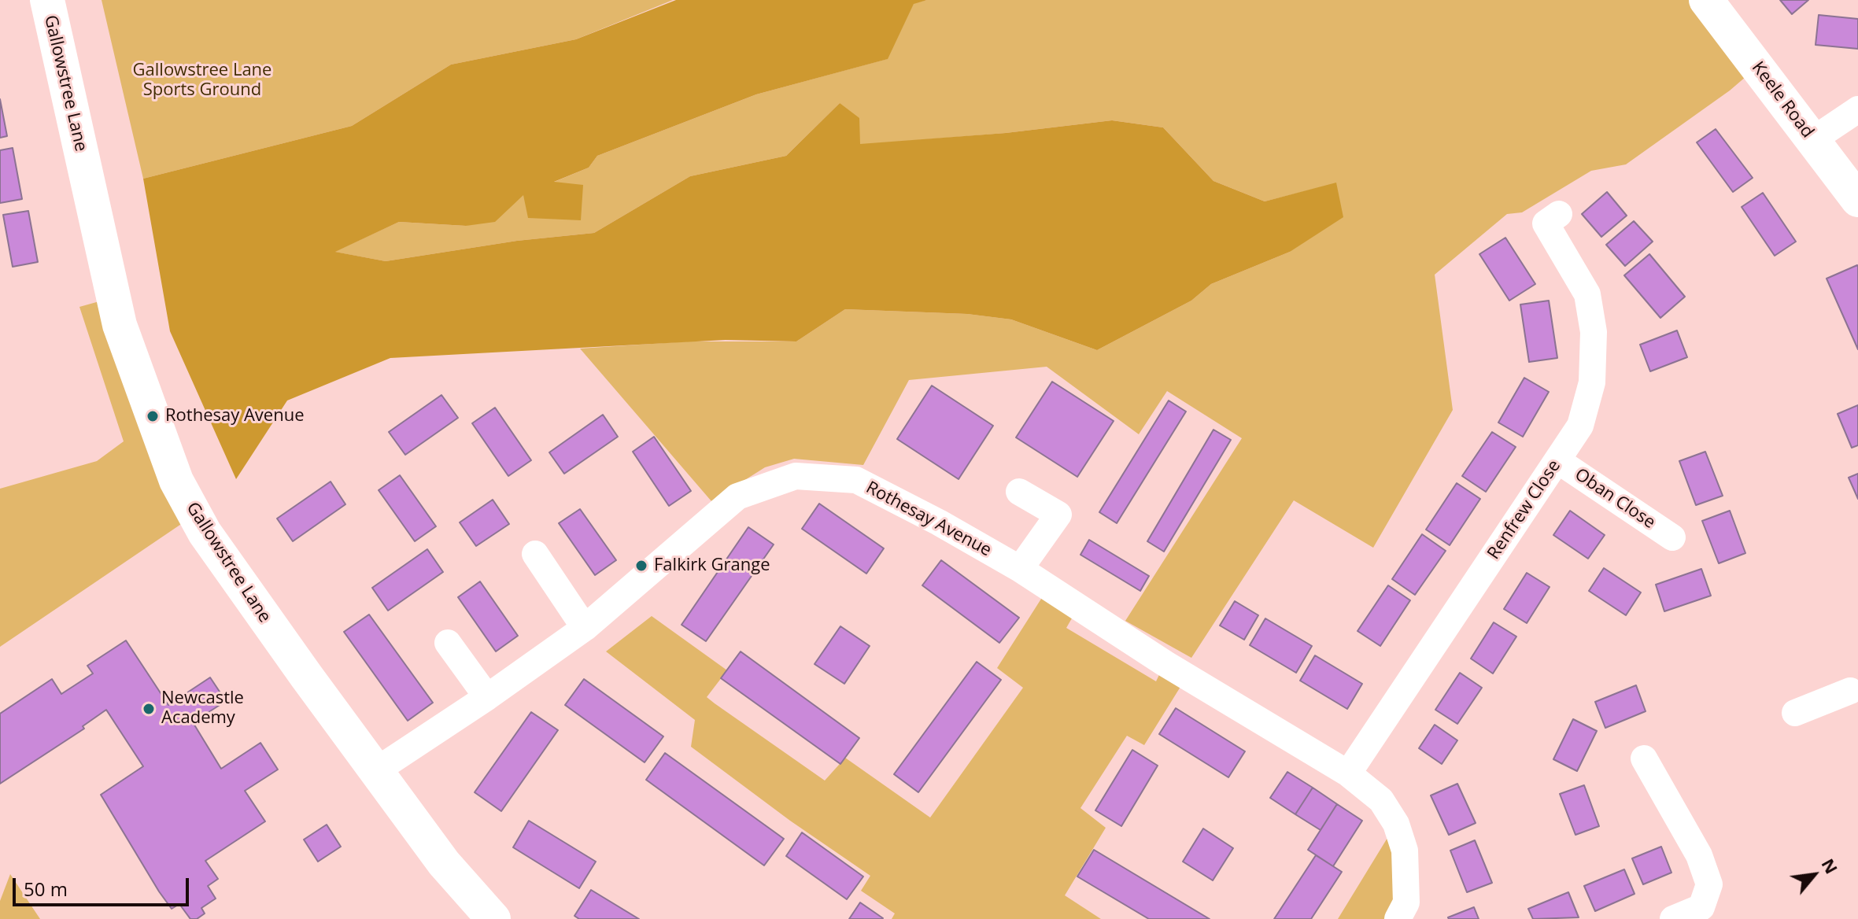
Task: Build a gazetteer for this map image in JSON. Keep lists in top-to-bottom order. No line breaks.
{"streets":{"street":["Gallowstree Lane","Keele Road","Oban Close","Renfrew Close","Rothesay Avenue"]},"crossings":[["Gallowstree Lane","Rothesay Avenue"],["Oban Close","Renfrew Close"],["Renfrew Close","Rothesay Avenue"]],"parks":["Gallowstree Lane Sports Ground"],"places":["Rothesay Avenue","Falkirk Grange","Newcastle Academy"],"scale_bar":"50 m","north":"top right"}
